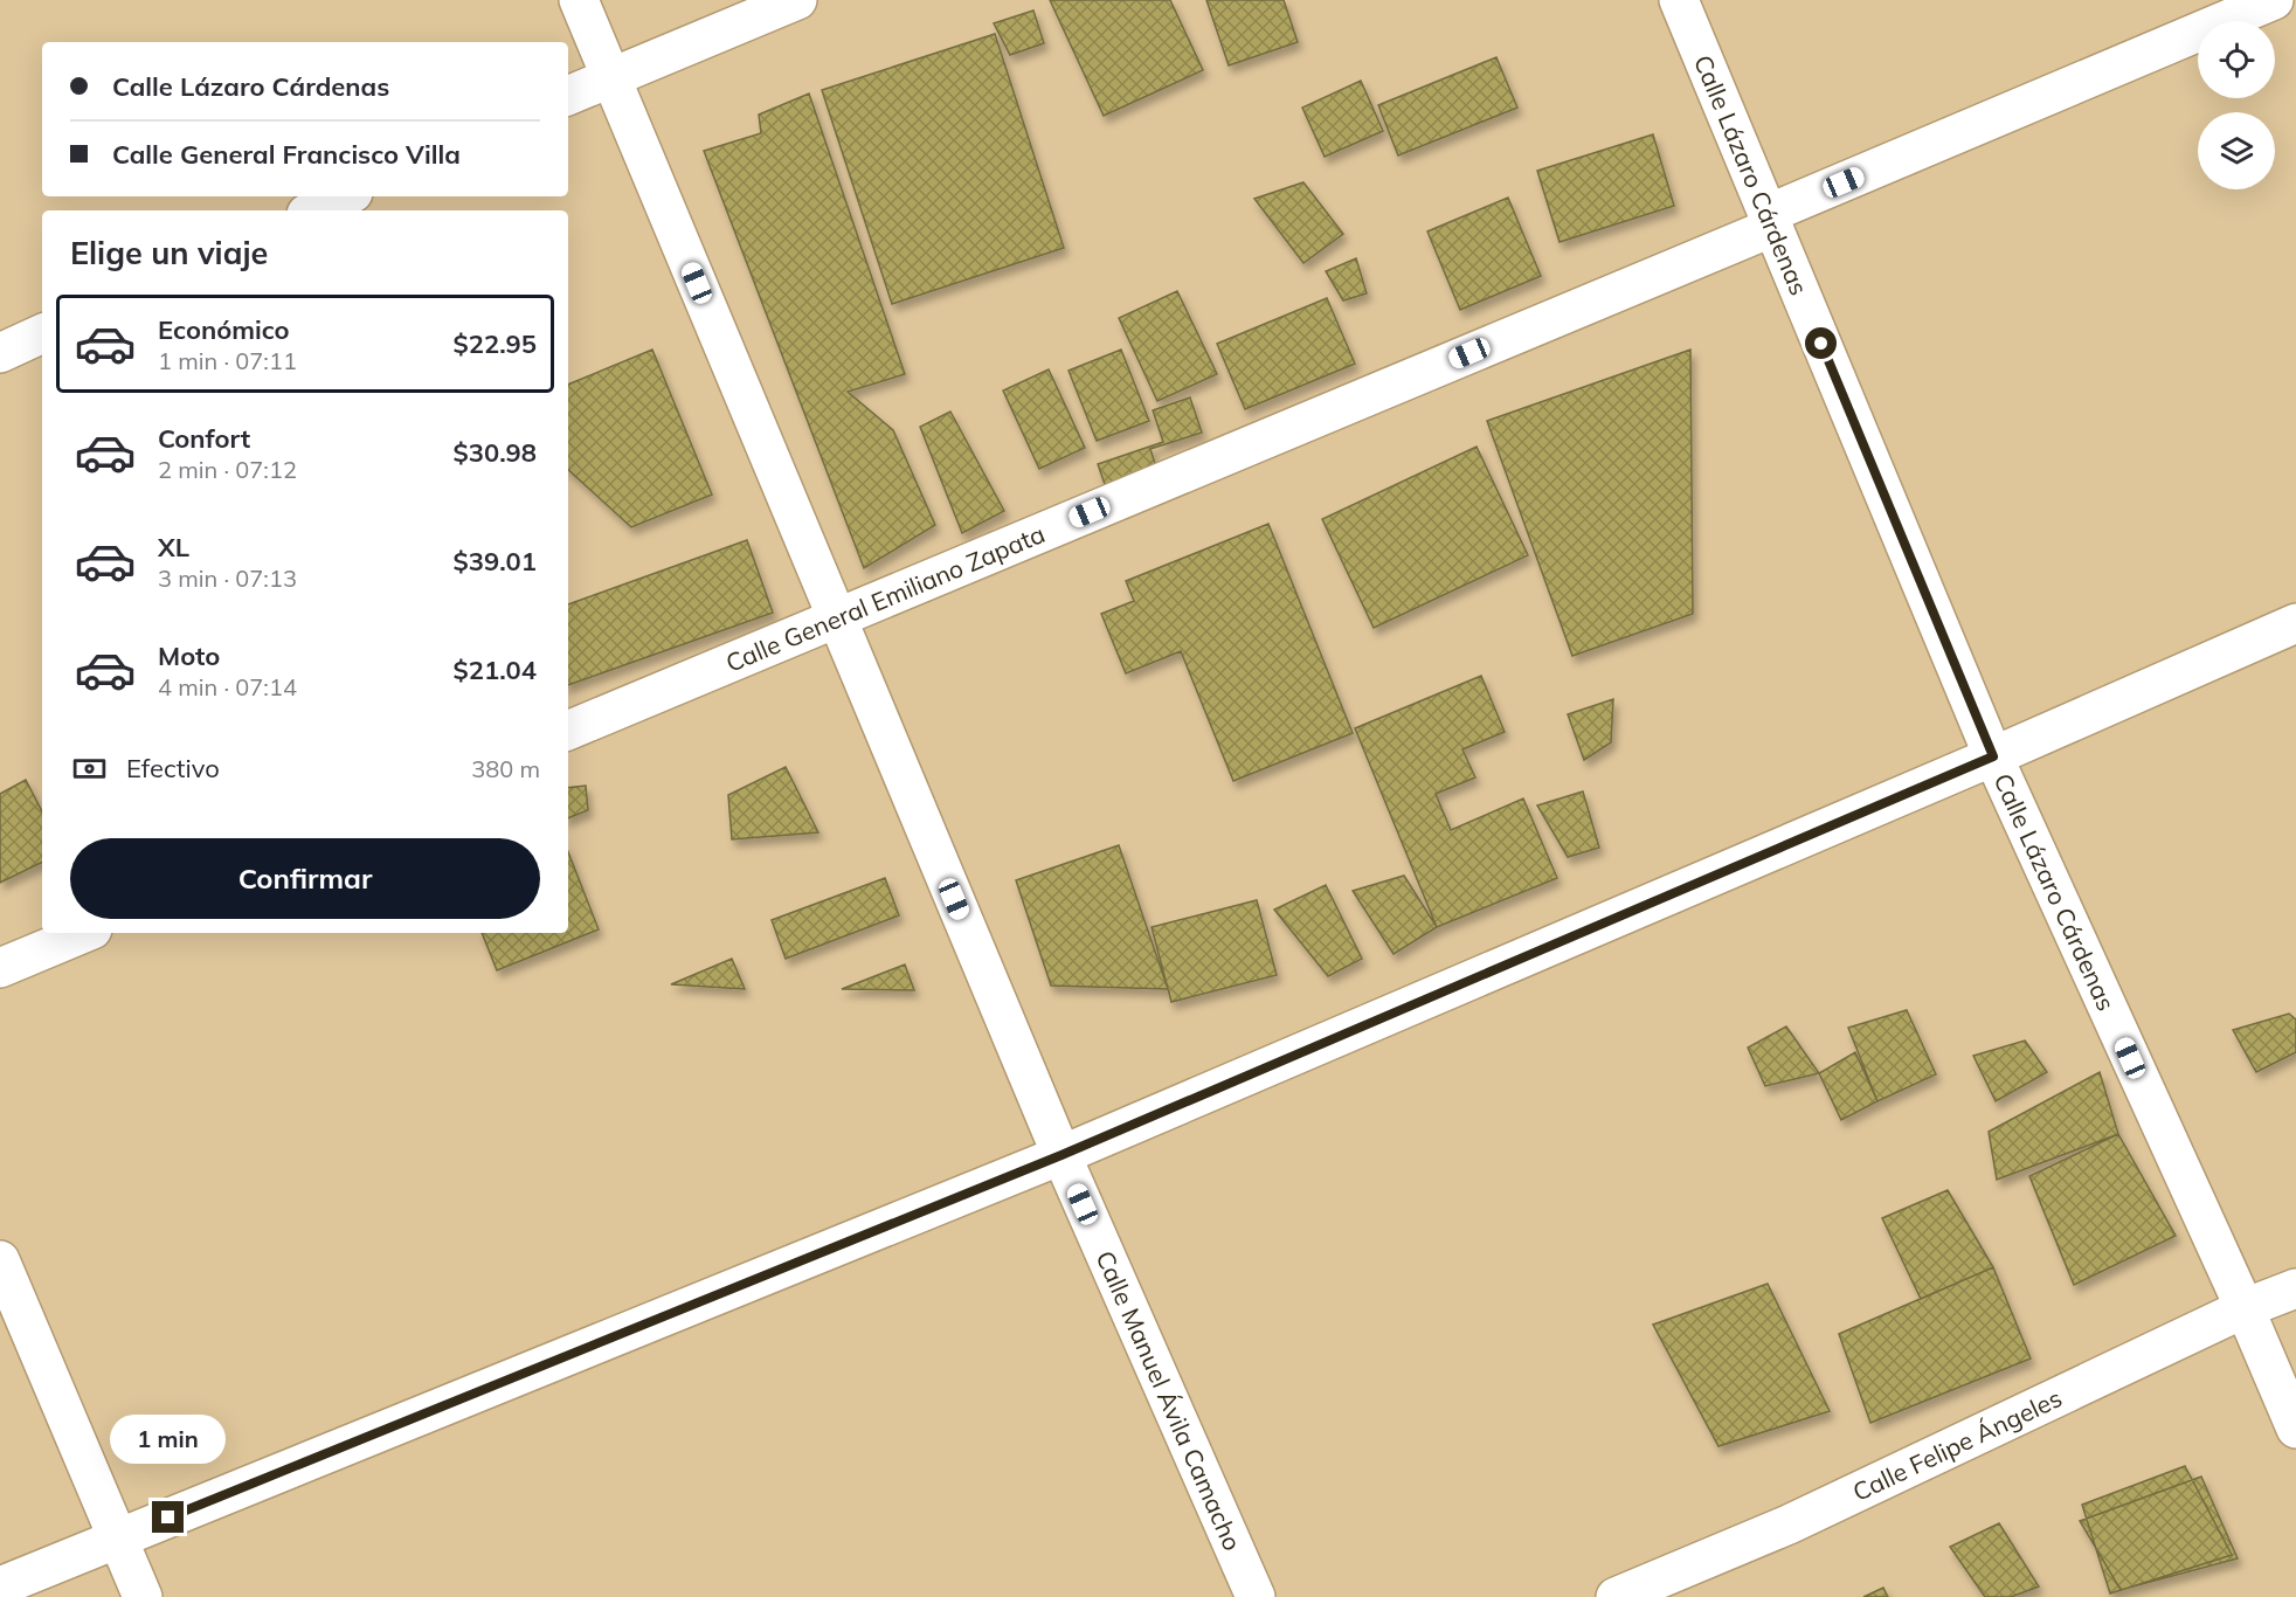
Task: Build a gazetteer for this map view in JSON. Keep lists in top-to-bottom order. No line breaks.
{"streets":{"street":["Calle Lázaro Cárdenas","Calle General Emiliano Zapata","Calle Manuel Ávila Camacho","Calle Felipe Ángeles"]},"crossings":[["Calle Lázaro Cárdenas","Calle General Emiliano Zapata"],["Calle Lázaro Cárdenas","Calle Felipe Ángeles"],["Calle General Emiliano Zapata","Calle Manuel Ávila Camacho"]],"page":{"banner":["Calle Lázaro Cárdenas","Calle General Francisco Villa"],"heading":"Elige un viaje","list":[{"name":"Económico","note":"1 min · 07:11","value":"$22.95"},{"name":"Confort","note":"2 min · 07:12","value":"$30.98"},{"name":"XL","note":"3 min · 07:13","value":"$39.01"},{"name":"Moto","note":"4 min · 07:14","value":"$21.04"}],"pay":["Efectivo","380 m"],"buttons":"Confirmar","bubble":"1 min"}}
